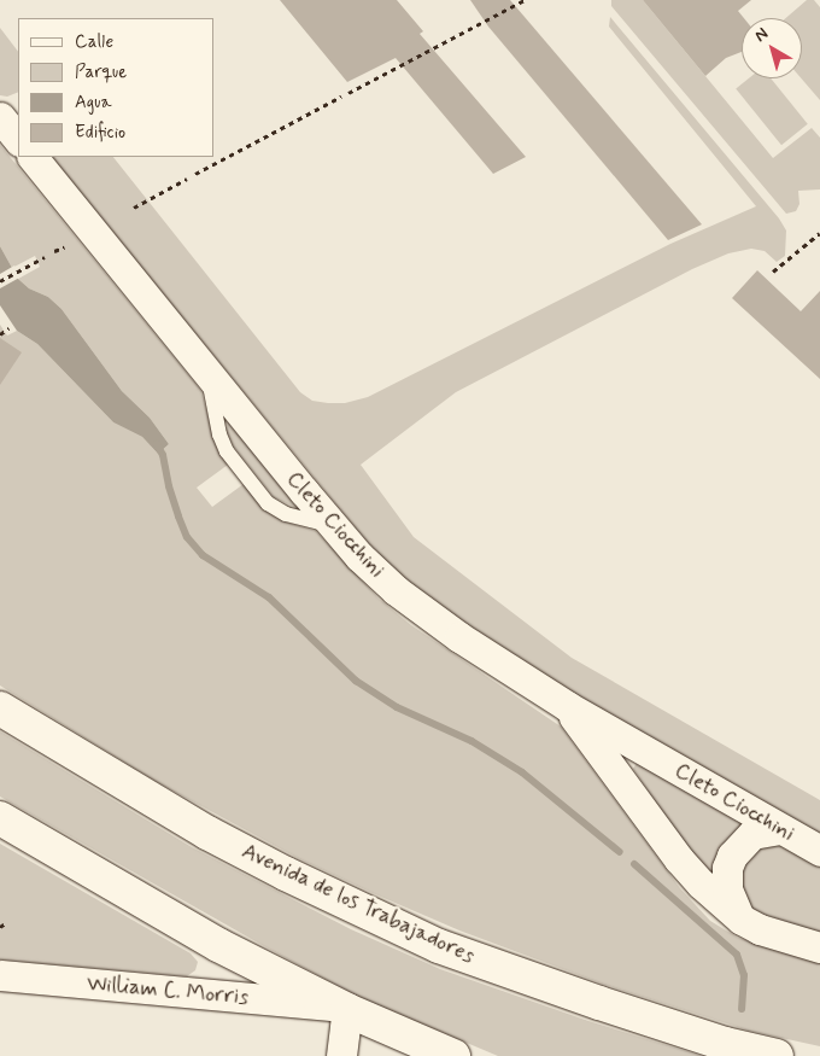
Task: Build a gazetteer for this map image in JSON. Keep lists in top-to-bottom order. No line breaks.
{"streets":{"main road":["Avenida de los Trabajadores"],"street":["Cleto Ciocchini","William C. Morris"]},"legend":["Calle","Parque","Agua","Edificio"],"north":"top left"}
